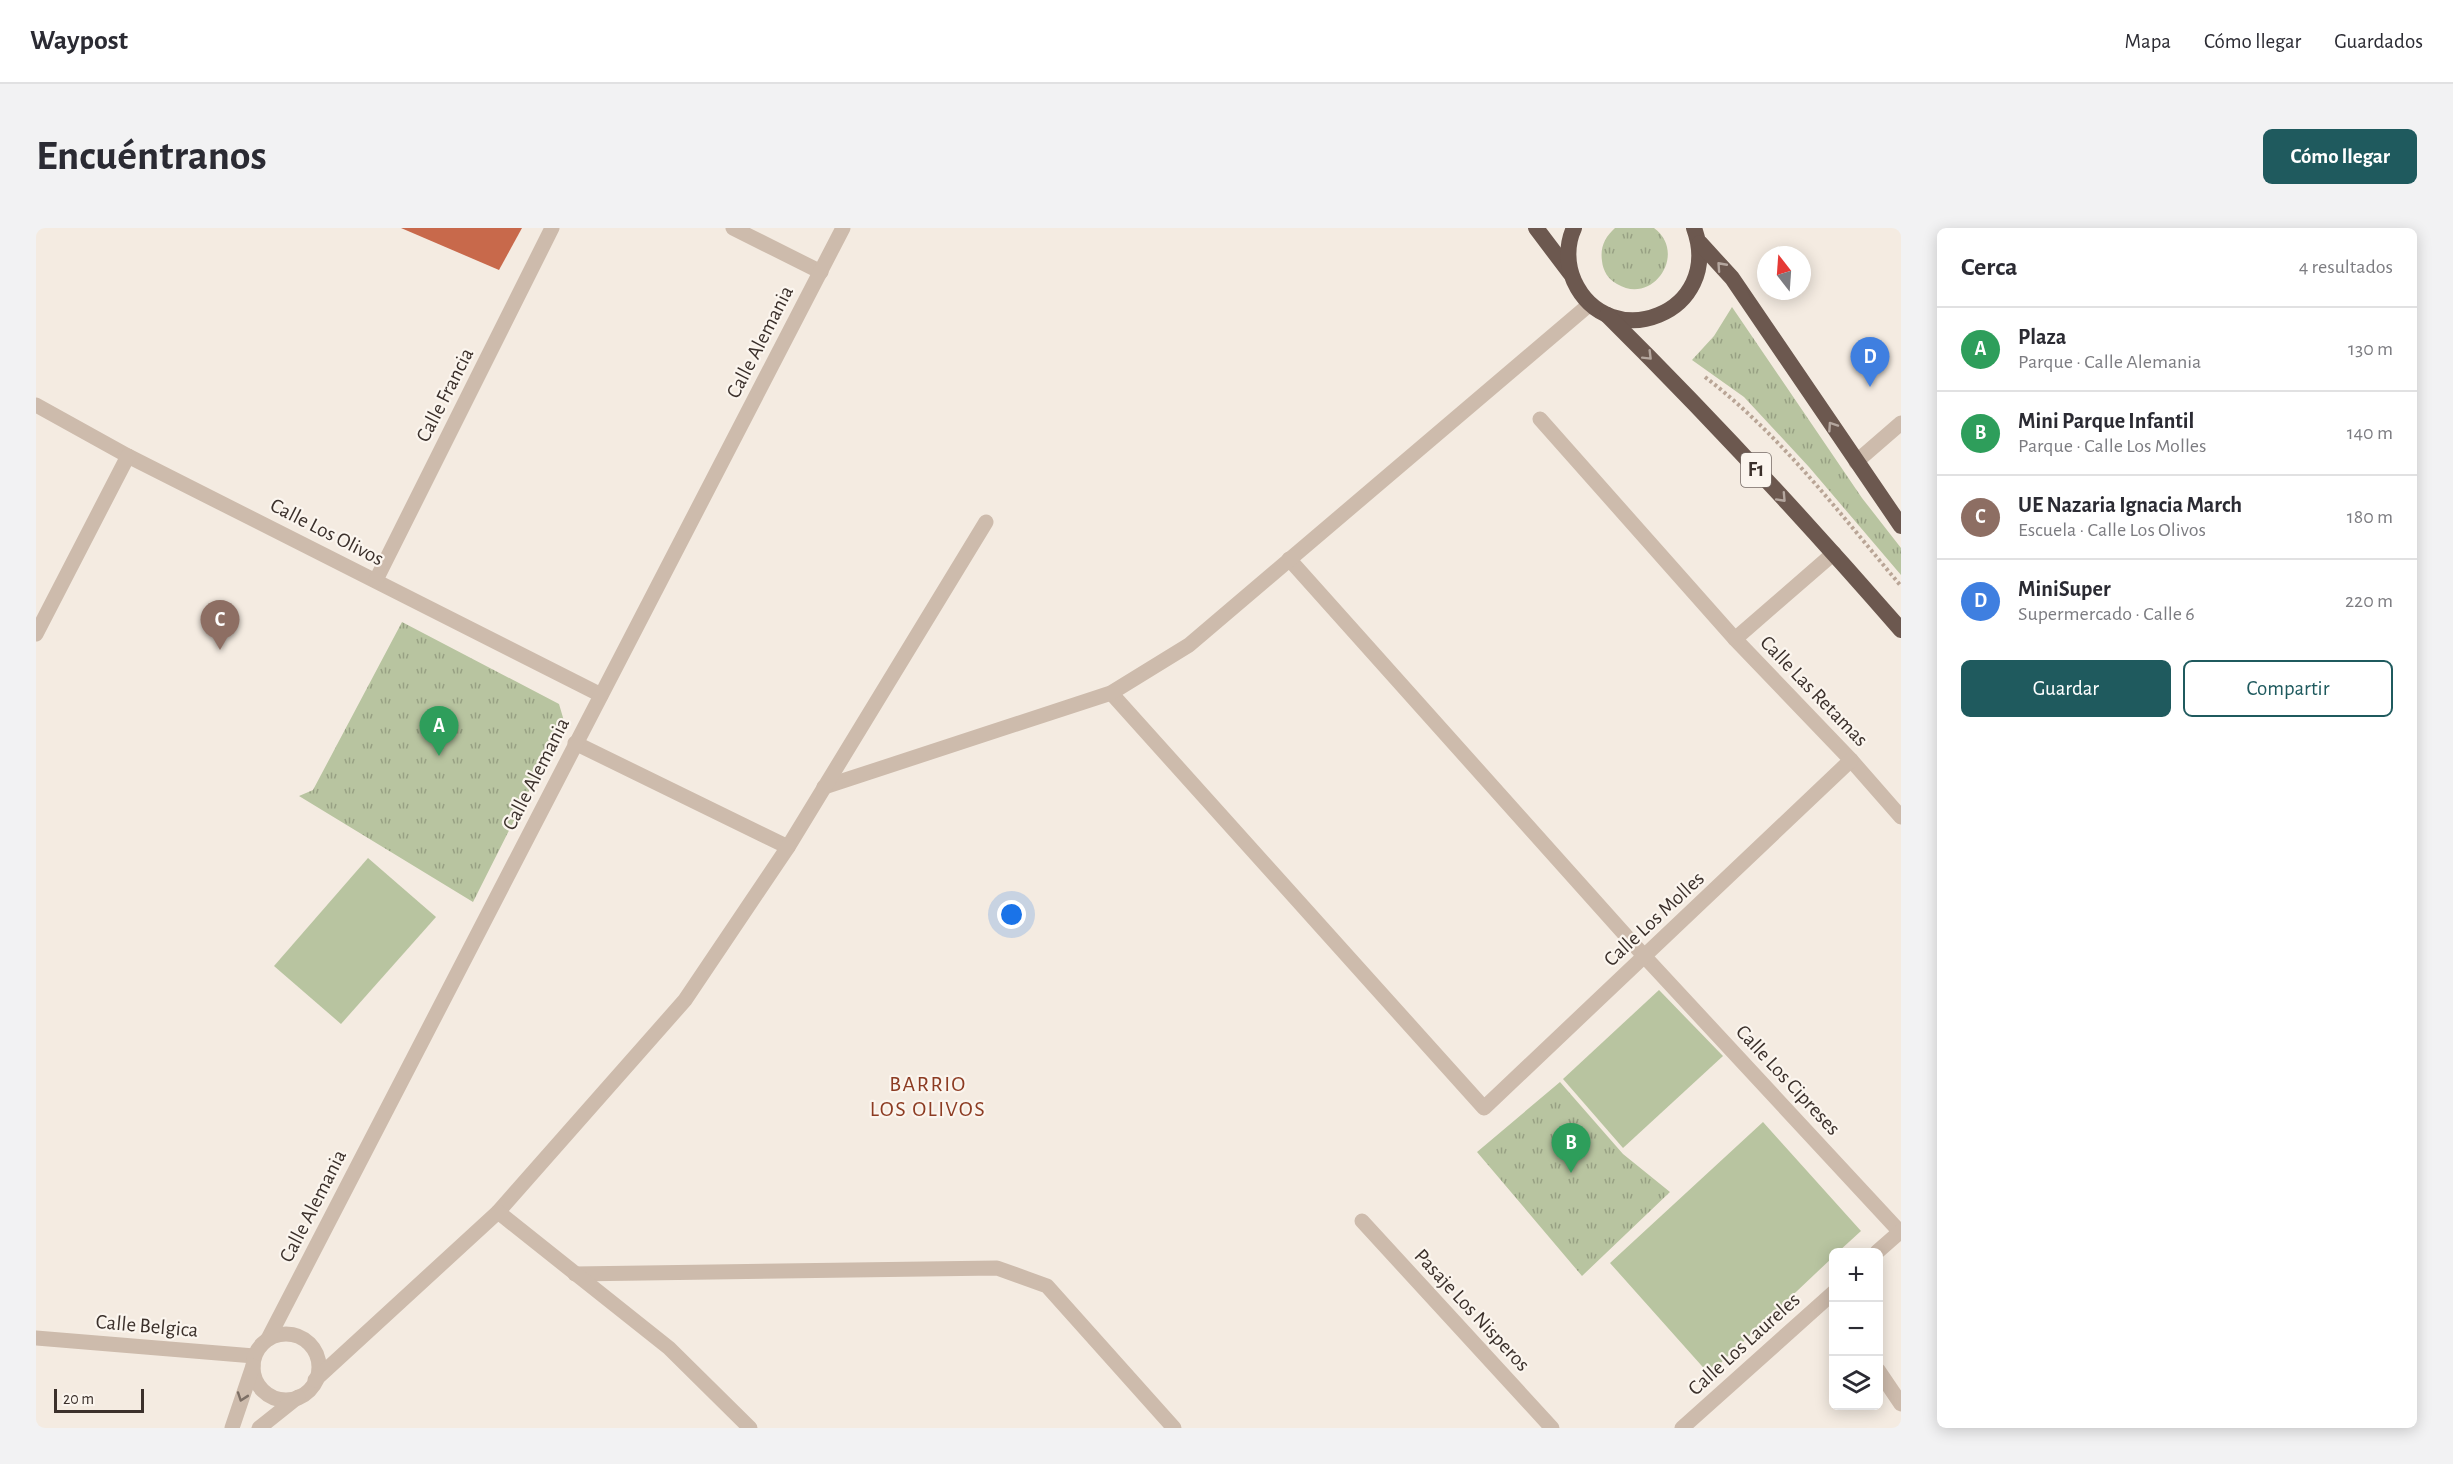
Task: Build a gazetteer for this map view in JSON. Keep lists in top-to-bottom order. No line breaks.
{"streets":{"highway":["F1"],"street":["Calle Alemania","Calle Francia","Calle Los Olivos","Calle Las Retamas","Calle Los Molles","Calle Los Cipreses","Pasaje Los Nisperos","Calle Belgica","Calle Los Laureles"]},"crossings":[["Calle Alemania","Calle Los Olivos"],["Calle Alemania","Calle Belgica"],["Calle Francia","Calle Los Olivos"],["F1","Calle Las Retamas"],["Calle Las Retamas","Calle Los Molles"],["Calle Los Molles","Calle Los Cipreses"]],"districts":["BARRIO LOS OLIVOS"],"scale_bar":"20 m","north":"top","page":{"header":"Waypost","nav":["Mapa","Cómo llegar","Guardados"],"buttons":["Cómo llegar",["Guardar","Compartir"]],"title":"Encuéntranos","heading":["Cerca","4 resultados"],"list":[{"mark":"A","name":"Plaza","note":"Parque · Calle Alemania","value":"130 m"},{"mark":"B","name":"Mini Parque Infantil","note":"Parque · Calle Los Molles","value":"140 m"},{"mark":"C","name":"UE Nazaria Ignacia March","note":"Escuela · Calle Los Olivos","value":"180 m"},{"mark":"D","name":"MiniSuper","note":"Supermercado · Calle 6","value":"220 m"}],"pins":["D","C","A","B"],"map_buttons":["+","−"],"scale":"20 m"}}
